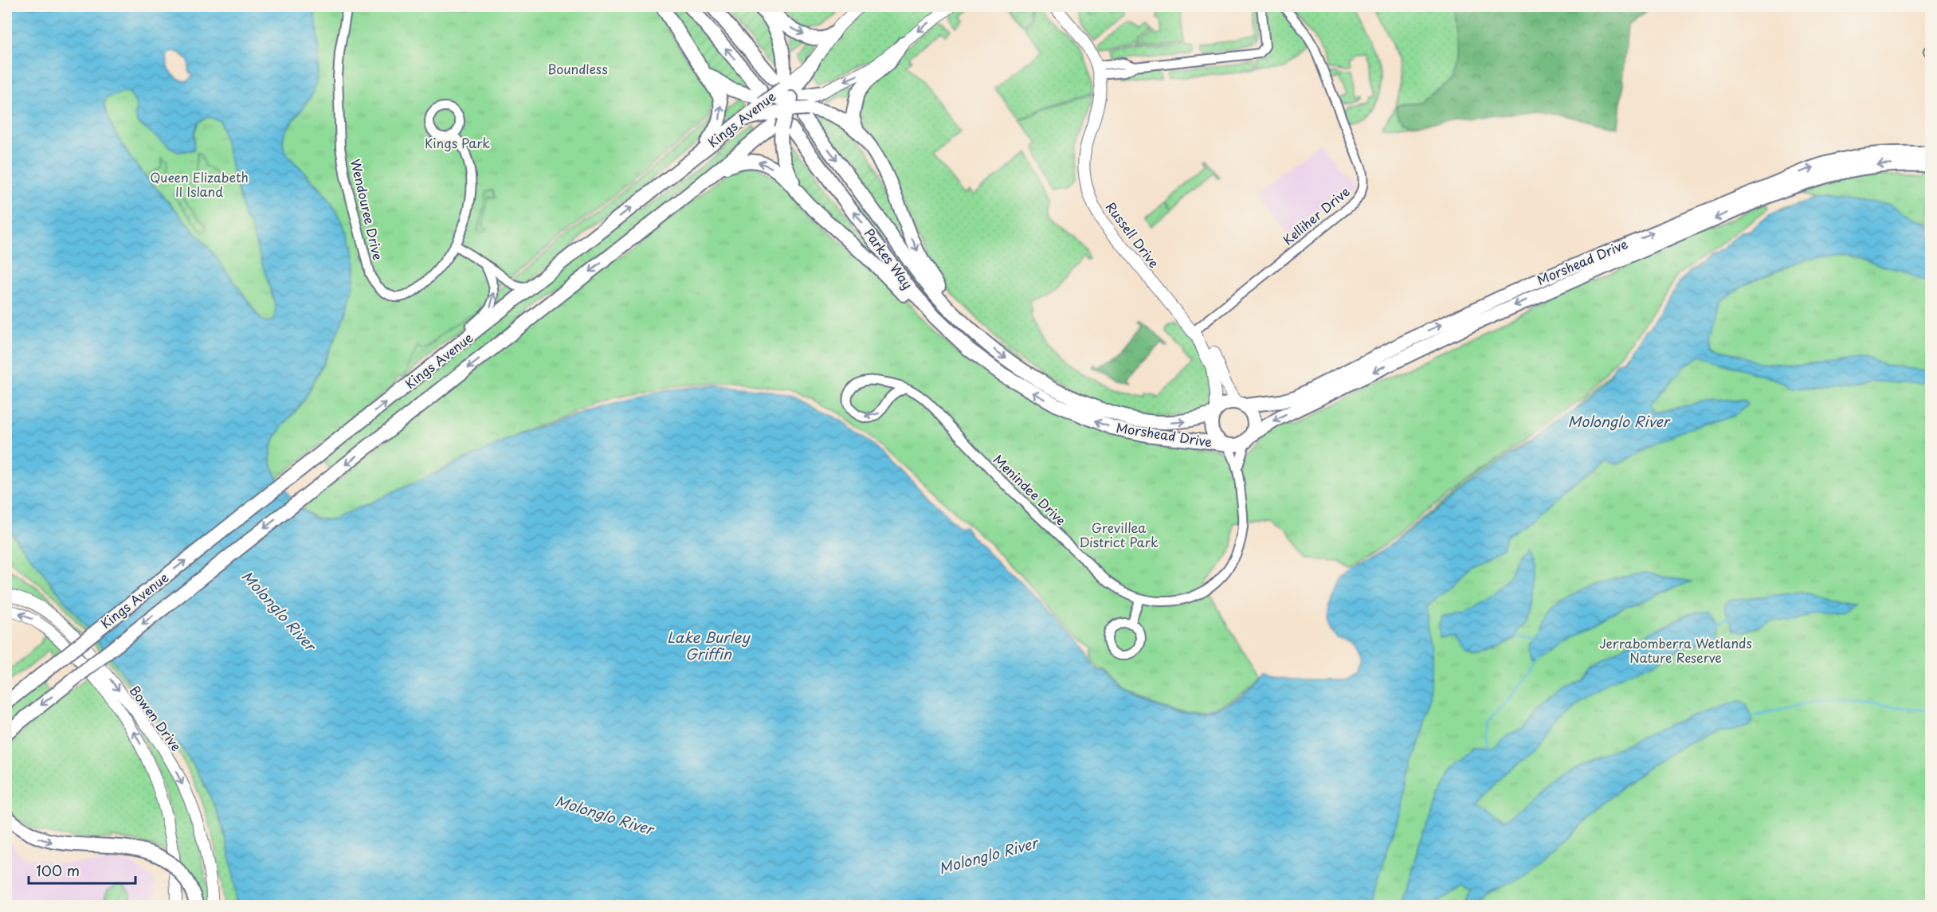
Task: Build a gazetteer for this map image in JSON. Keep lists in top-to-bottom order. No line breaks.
{"streets":{"main road":["Kings Avenue","Parkes Way","Morshead Drive"],"street":["Wendouree Drive","Kelliher Drive","Russell Drive","Menindee Drive","Bowen Drive"]},"crossings":[["Kings Avenue","Parkes Way"],["Kelliher Drive","Russell Drive"],["Russell Drive","Morshead Drive"],["Russell Drive","Menindee Drive"],["Parkes Way","Morshead Drive"],["Morshead Drive","Menindee Drive"]],"water":["Molonglo River","Lake Burley Griffin"],"parks":["Boundless","Kings Park","Queen Elizabeth II Island","Grevillea District Park","Jerrabomberra Wetlands Nature Reserve"],"scale_bar":"100 m"}
